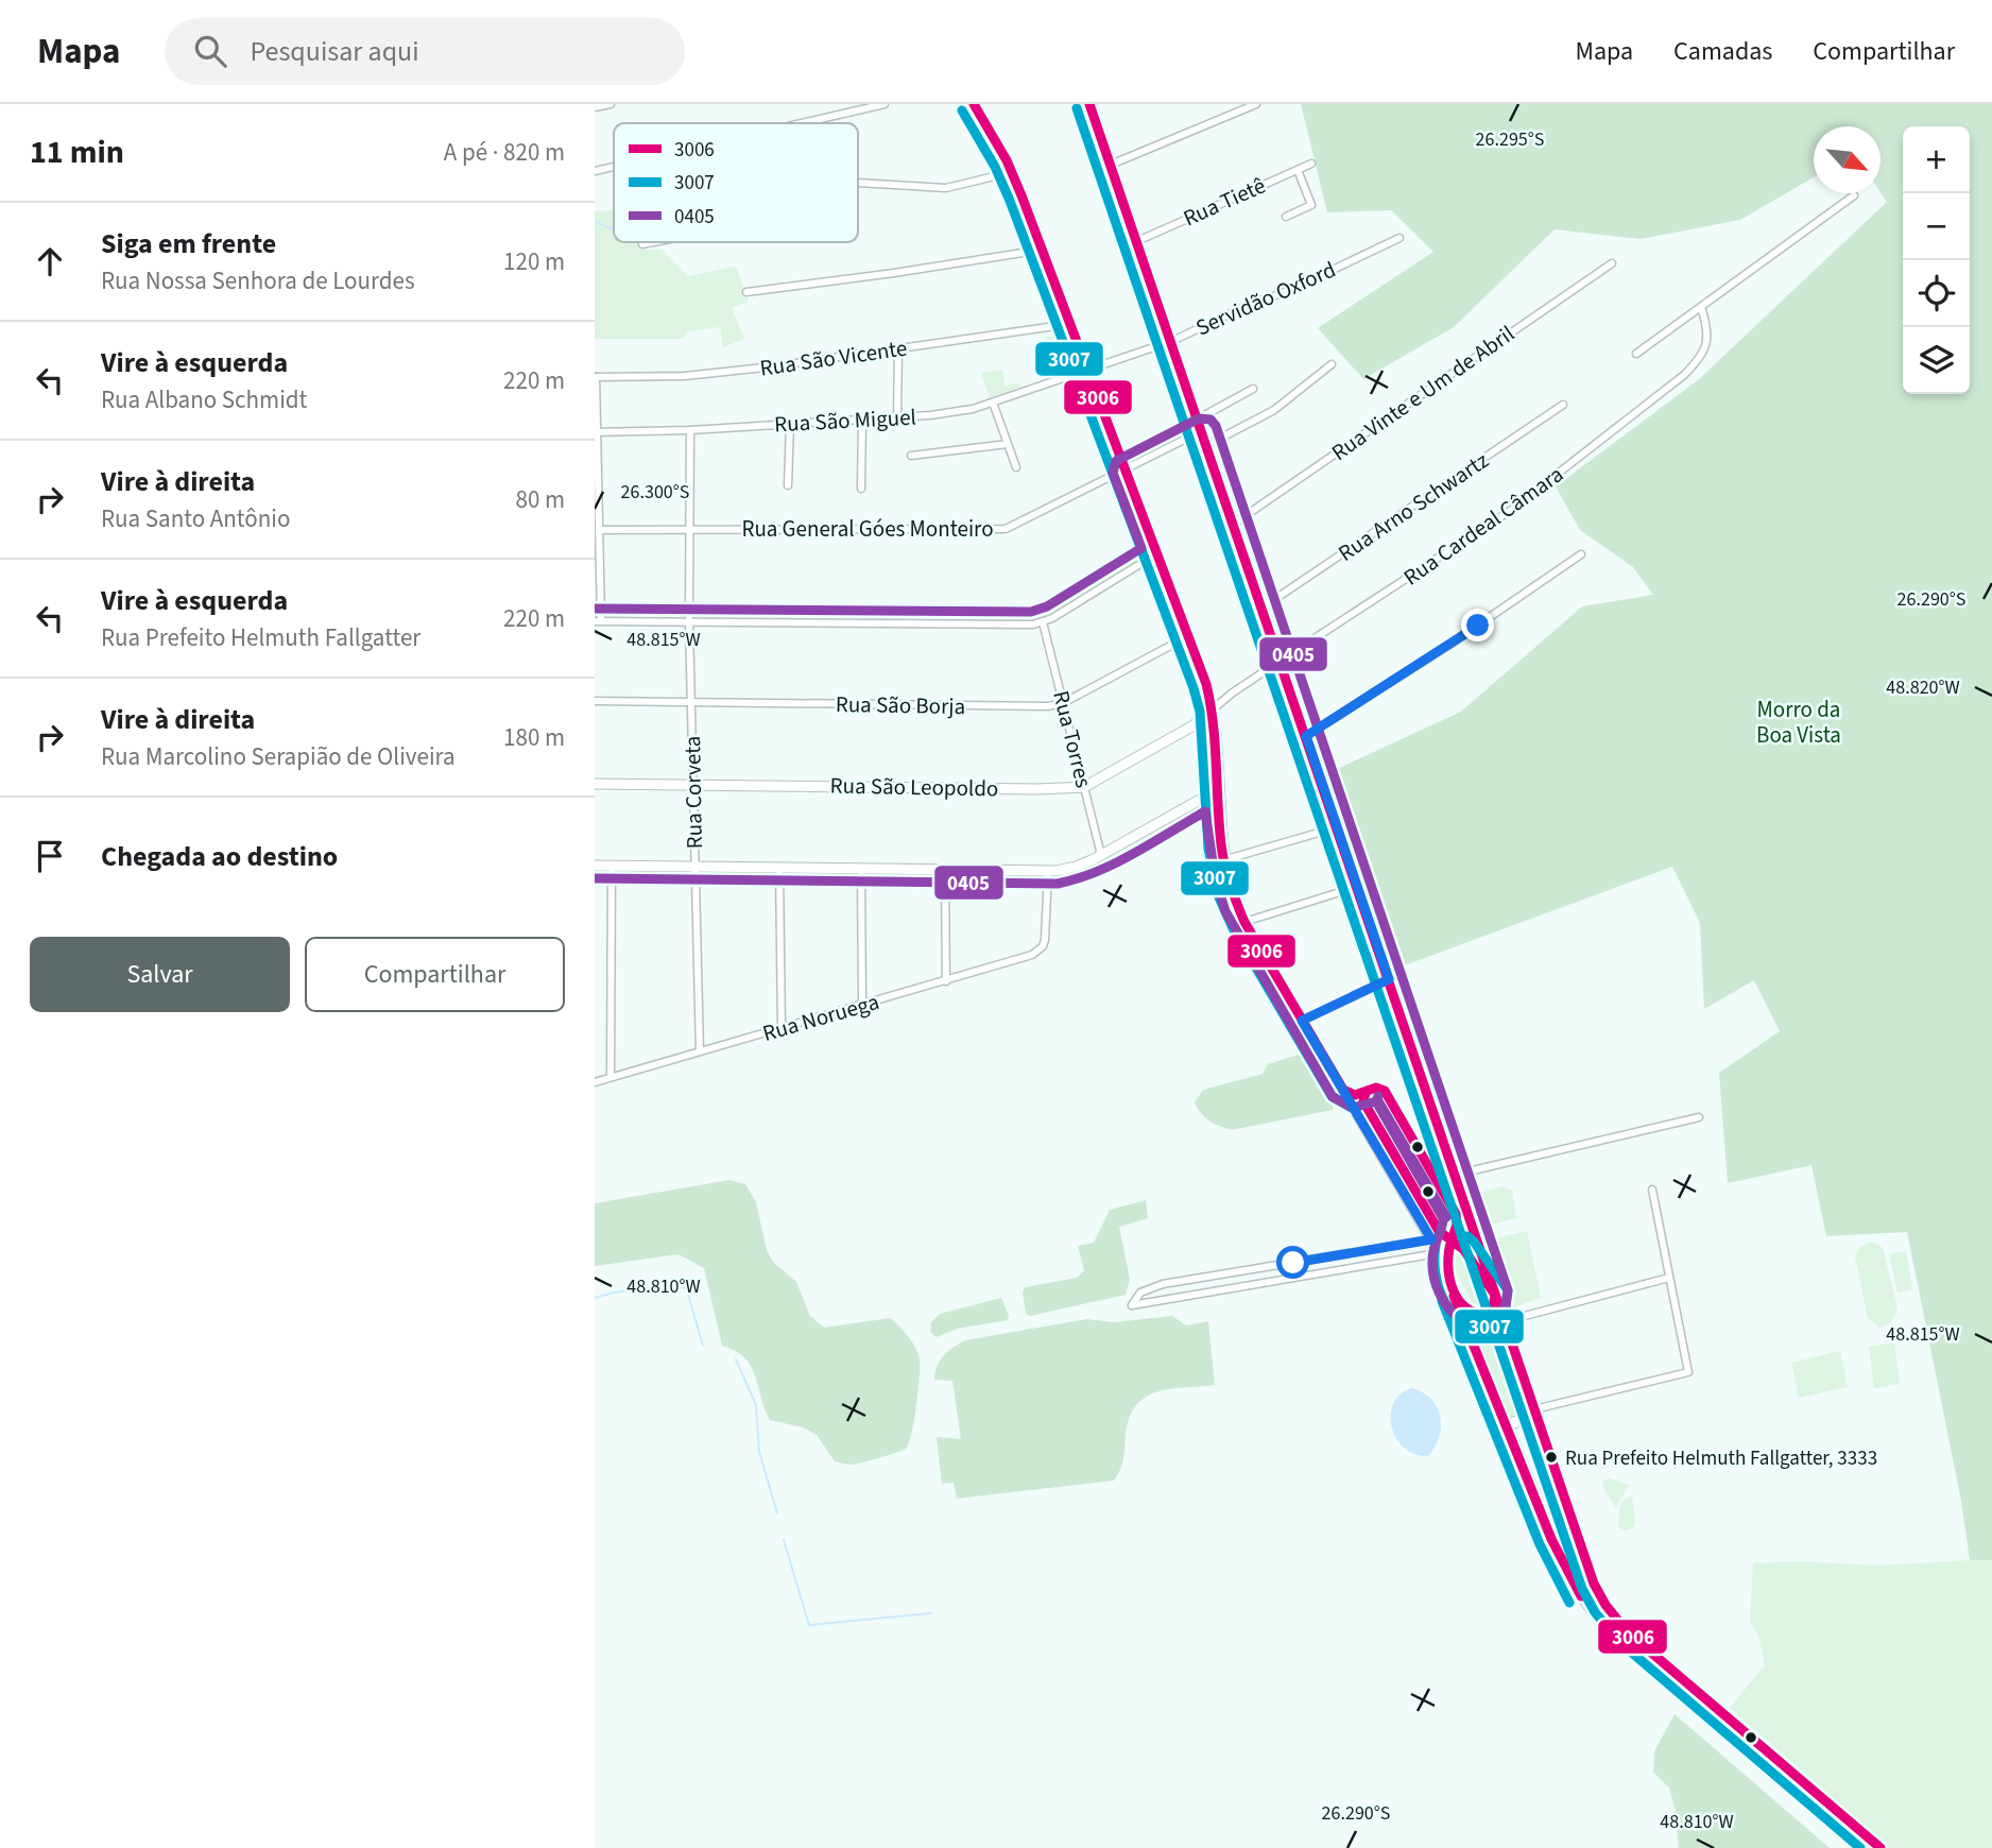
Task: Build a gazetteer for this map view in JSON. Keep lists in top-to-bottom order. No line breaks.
{"streets":{"street":["Rua Tietê","Servidão Oxford","Rua São Vicente","Rua Vinte e Um de Abril","Rua São Miguel","Rua Arno Schwartz","Rua Cardeal Câmara","Rua General Góes Monteiro","Rua São Borja","Rua Torres","Rua São Leopoldo","Rua Corveta","Rua Noruega"]},"crossings":[["Servidão Oxford","Rua São Miguel"],["Rua São Miguel","Rua Corveta"],["Rua Cardeal Câmara","Rua São Leopoldo"],["Rua General Góes Monteiro","Rua Corveta"],["Rua São Borja","Rua Torres"],["Rua São Borja","Rua Corveta"],["Rua Torres","Rua São Leopoldo"],["Rua São Leopoldo","Rua Corveta"],["Rua Corveta","Rua Noruega"]],"parks":["Morro da Boa Vista"],"places":["Rua Prefeito Helmuth Fallgatter, 3333"],"lines":["transit line 3006","transit line 3007","transit line 0405"],"legend":["3006","3007","0405"],"north":"bottom right","page":{"header":"Mapa","search":"Pesquisar aqui","nav":["Mapa","Camadas","Compartilhar"],"heading":["11 min","A pé · 820 m"],"map_buttons":["+","−"],"list":[["Siga em frente","Rua Nossa Senhora de Lourdes","120 m"],["Vire à esquerda","Rua Albano Schmidt","220 m"],["Vire à direita","Rua Santo Antônio","80 m"],["Vire à esquerda","Rua Prefeito Helmuth Fallgatter","220 m"],["Vire à direita","Rua Marcolino Serapião de Oliveira","180 m"],"Chegada ao destino"],"buttons":["Salvar","Compartilhar"]},"coordinates":["26.295°S","26.300°S","26.290°S","48.815°W","48.820°W","48.810°W"]}
